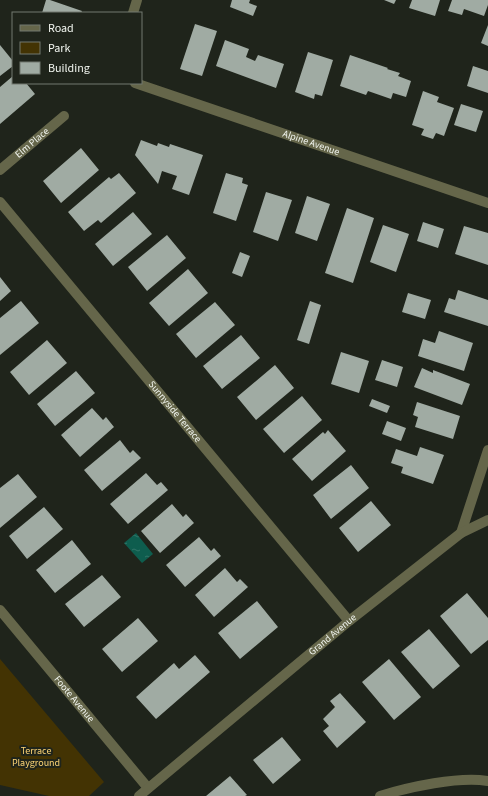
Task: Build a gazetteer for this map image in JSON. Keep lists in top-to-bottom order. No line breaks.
{"streets":{"street":["Elm Place","Alpine Avenue","Sunnyside Terrace","Grand Avenue","Foote Avenue"]},"crossings":[["Sunnyside Terrace","Grand Avenue"],["Grand Avenue","Foote Avenue"]],"parks":["Terrace Playground"],"legend":["Road","Park","Building"]}
